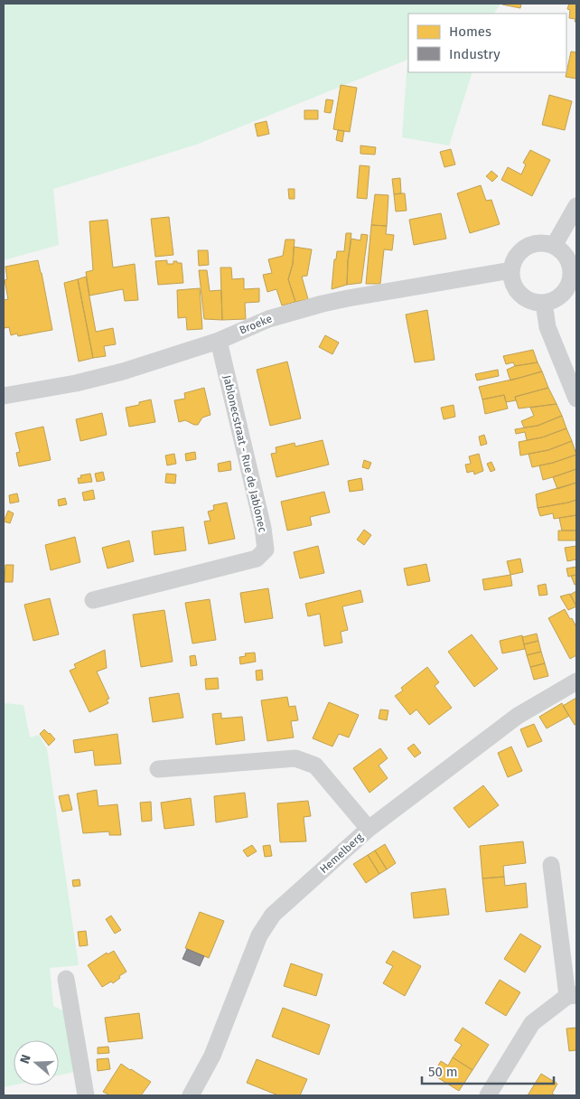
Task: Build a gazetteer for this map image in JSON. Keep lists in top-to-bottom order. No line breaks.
{"streets":{"street":["Broeke","Jablonecstraat - Rue de Jablonec","Hemelberg"]},"crossings":[["Broeke","Jablonecstraat - Rue de Jablonec"]],"legend":["Homes","Industry"],"scale_bar":"50 m","north":"left"}
